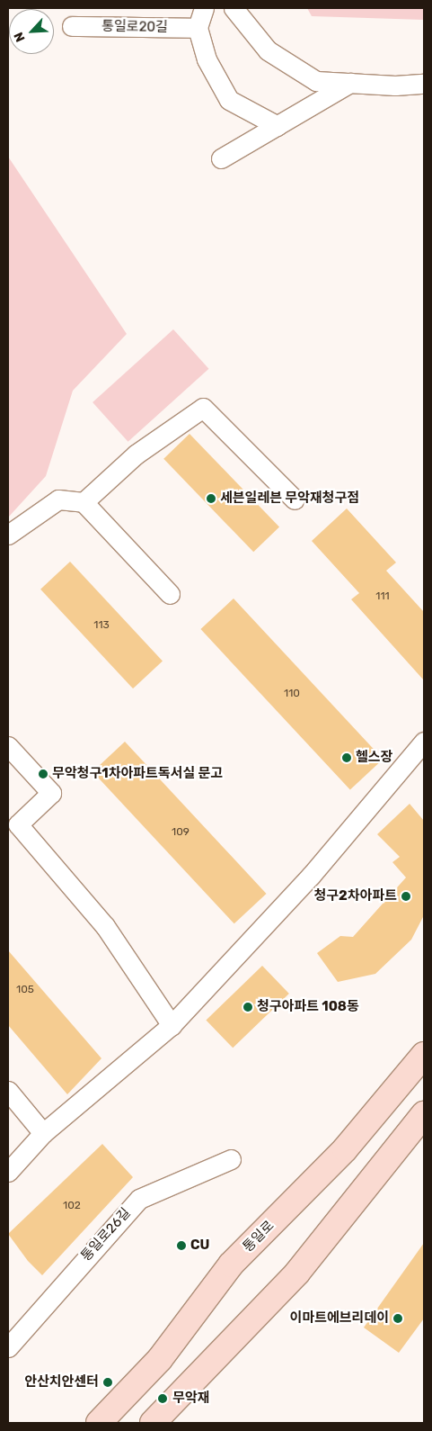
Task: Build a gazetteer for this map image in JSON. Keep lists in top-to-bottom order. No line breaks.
{"streets":{"main road":["통일로"],"street":["통일로20길","통일로26길"]},"places":["세븐일레븐 무악재청구점","헬스장","무악청구1차아파트독서실 문고","청구2차아파트","청구아파트 108동","CU","이마트에브리데이","안산치안센터","무악재"],"house_numbers":["111","113","110","109","105","102"],"north":"bottom left"}
